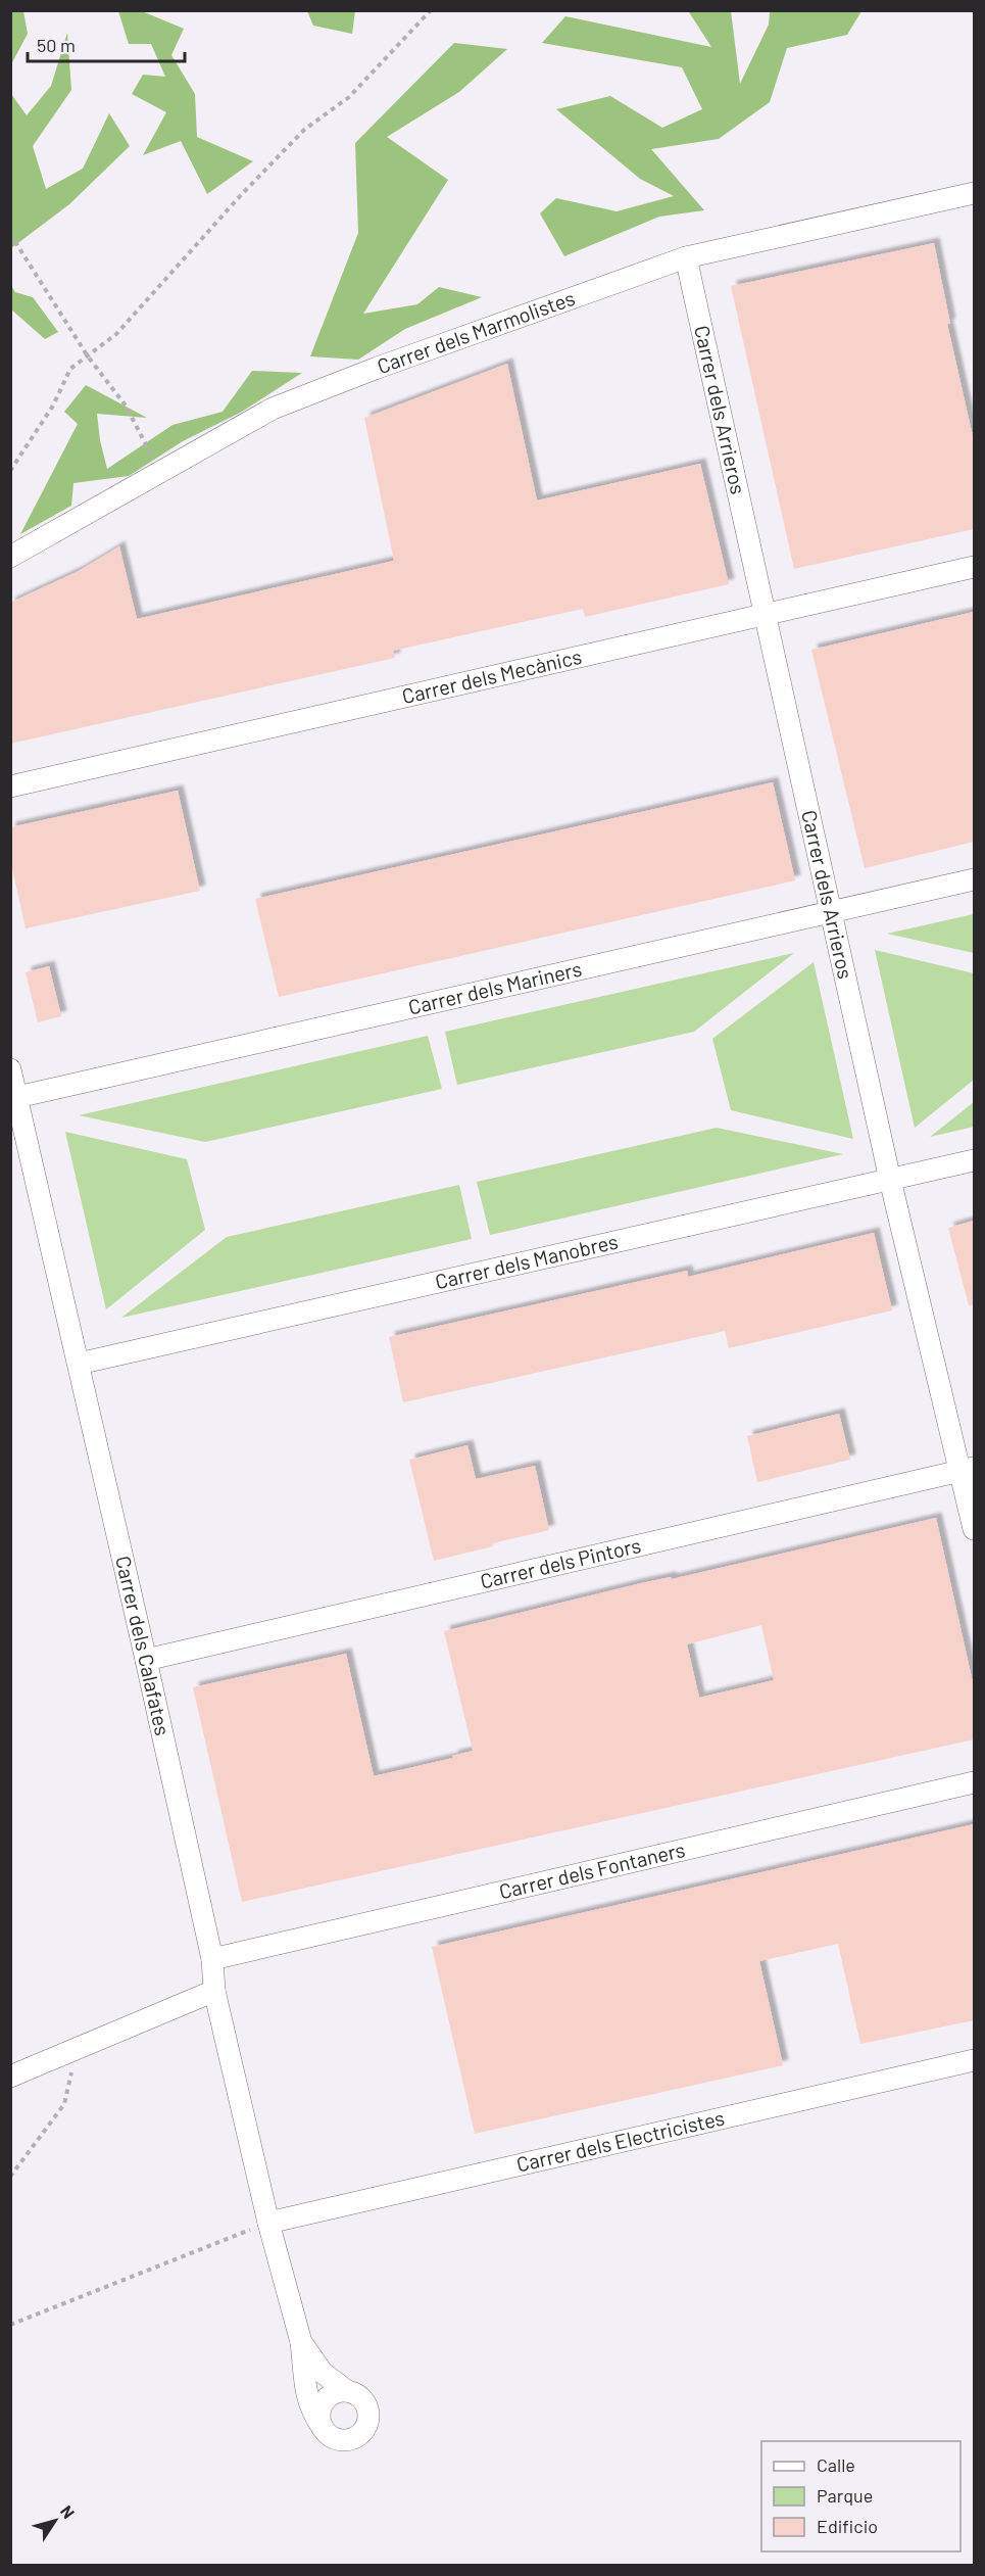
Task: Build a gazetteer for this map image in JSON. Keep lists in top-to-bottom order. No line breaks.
{"streets":{"street":["Carrer dels Marmolistes","Carrer dels Arrieros","Carrer dels Mecànics","Carrer dels Mariners","Carrer dels Manobres","Carrer dels Pintors","Carrer dels Calafates","Carrer dels Fontaners","Carrer dels Electricistes"]},"crossings":[["Carrer dels Marmolistes","Carrer dels Arrieros"],["Carrer dels Arrieros","Carrer dels Mecànics"],["Carrer dels Arrieros","Carrer dels Mariners"],["Carrer dels Arrieros","Carrer dels Manobres"],["Carrer dels Arrieros","Carrer dels Pintors"],["Carrer dels Mariners","Carrer dels Calafates"],["Carrer dels Manobres","Carrer dels Calafates"],["Carrer dels Pintors","Carrer dels Calafates"],["Carrer dels Calafates","Carrer dels Fontaners"],["Carrer dels Calafates","Carrer dels Electricistes"]],"legend":["Calle","Parque","Edificio"],"scale_bar":"50 m","north":"top right"}
